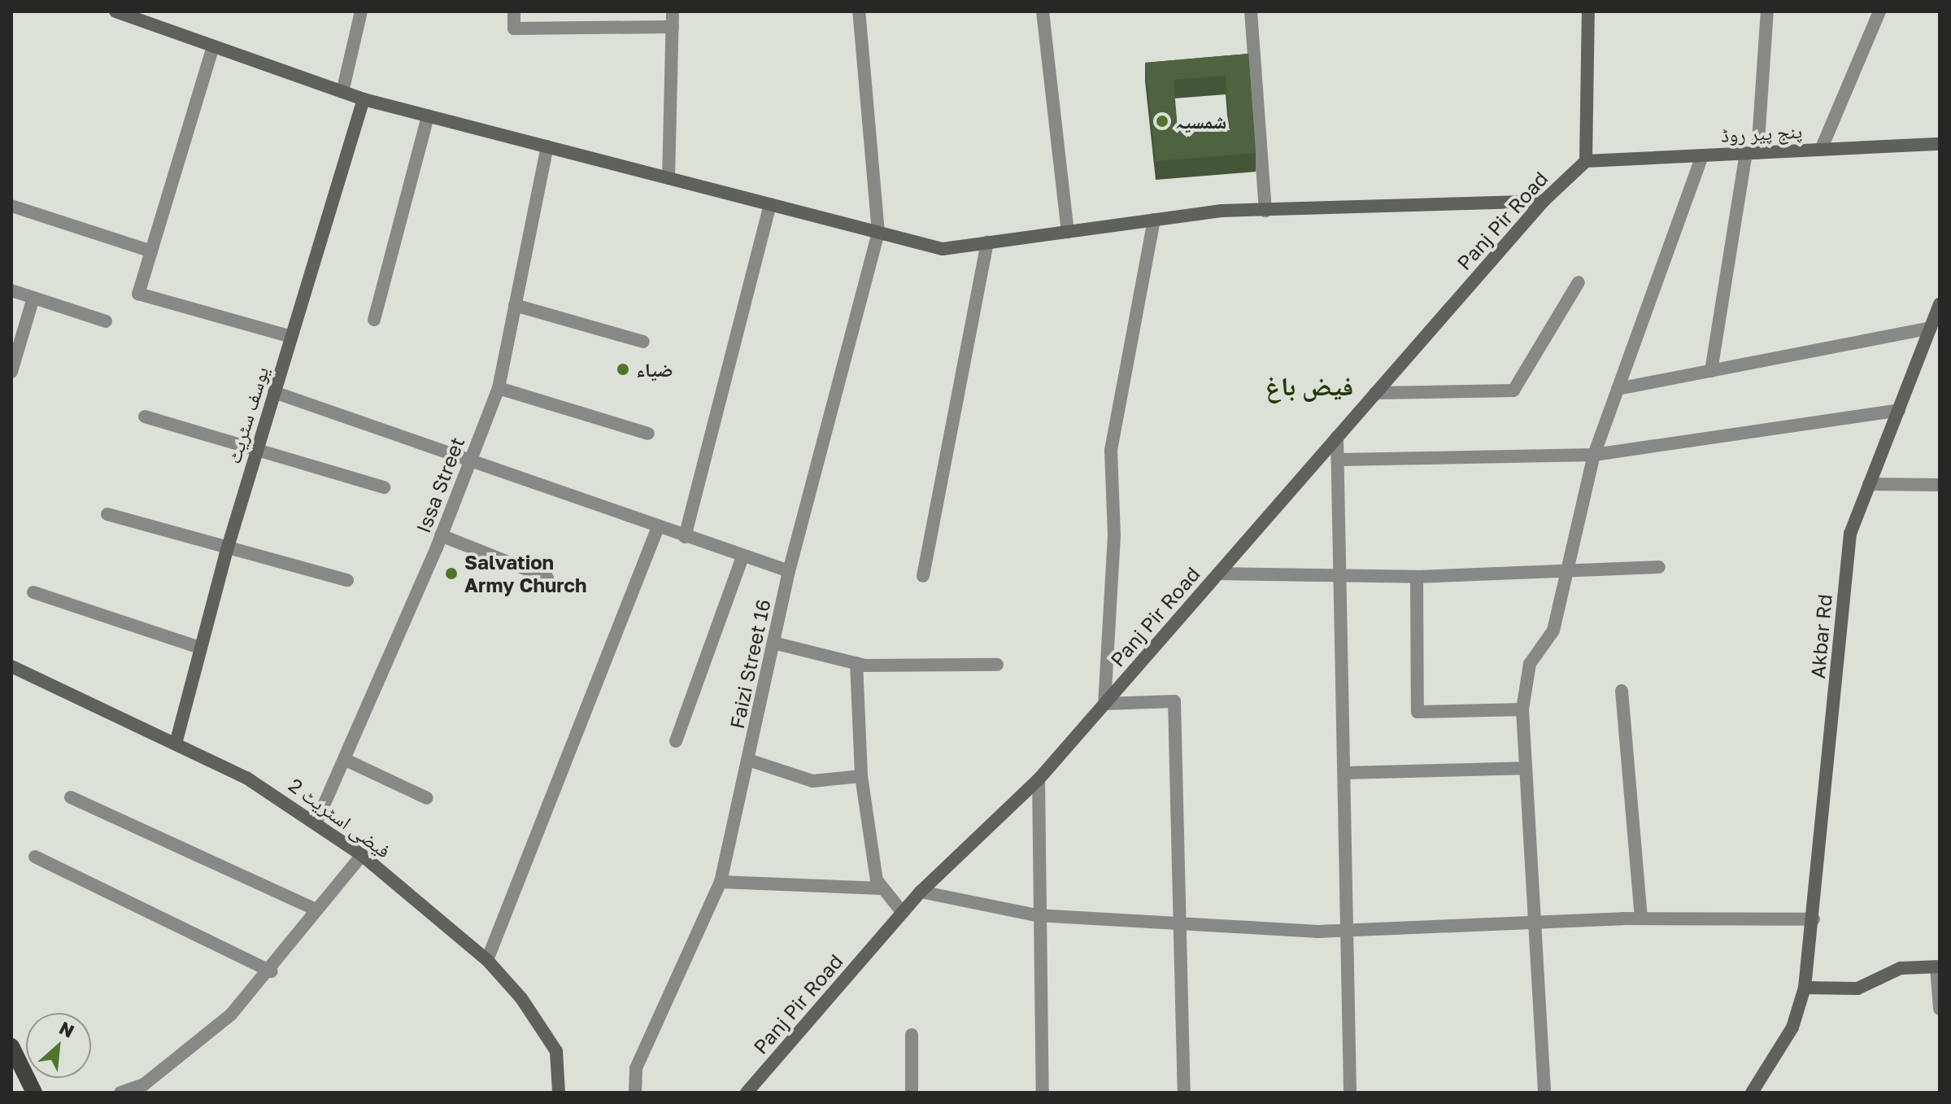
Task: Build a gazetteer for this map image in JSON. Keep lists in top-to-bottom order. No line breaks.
{"streets":{"street":["پنج پیر روڈ","Panj Pir Road","یوسف سٹریٹ","Issa Street","Akbar Rd","Faizi Street 16","فیضی اسٹریٹ 2"]},"crossings":[["پنج پیر روڈ","Panj Pir Road"],["یوسف سٹریٹ","فیضی اسٹریٹ 2"],["Issa Street","فیضی اسٹریٹ 2"]],"districts":["فیض باغ"],"places":["شمسیہ","ضیاء","Salvation Army Church"],"north":"top right"}
